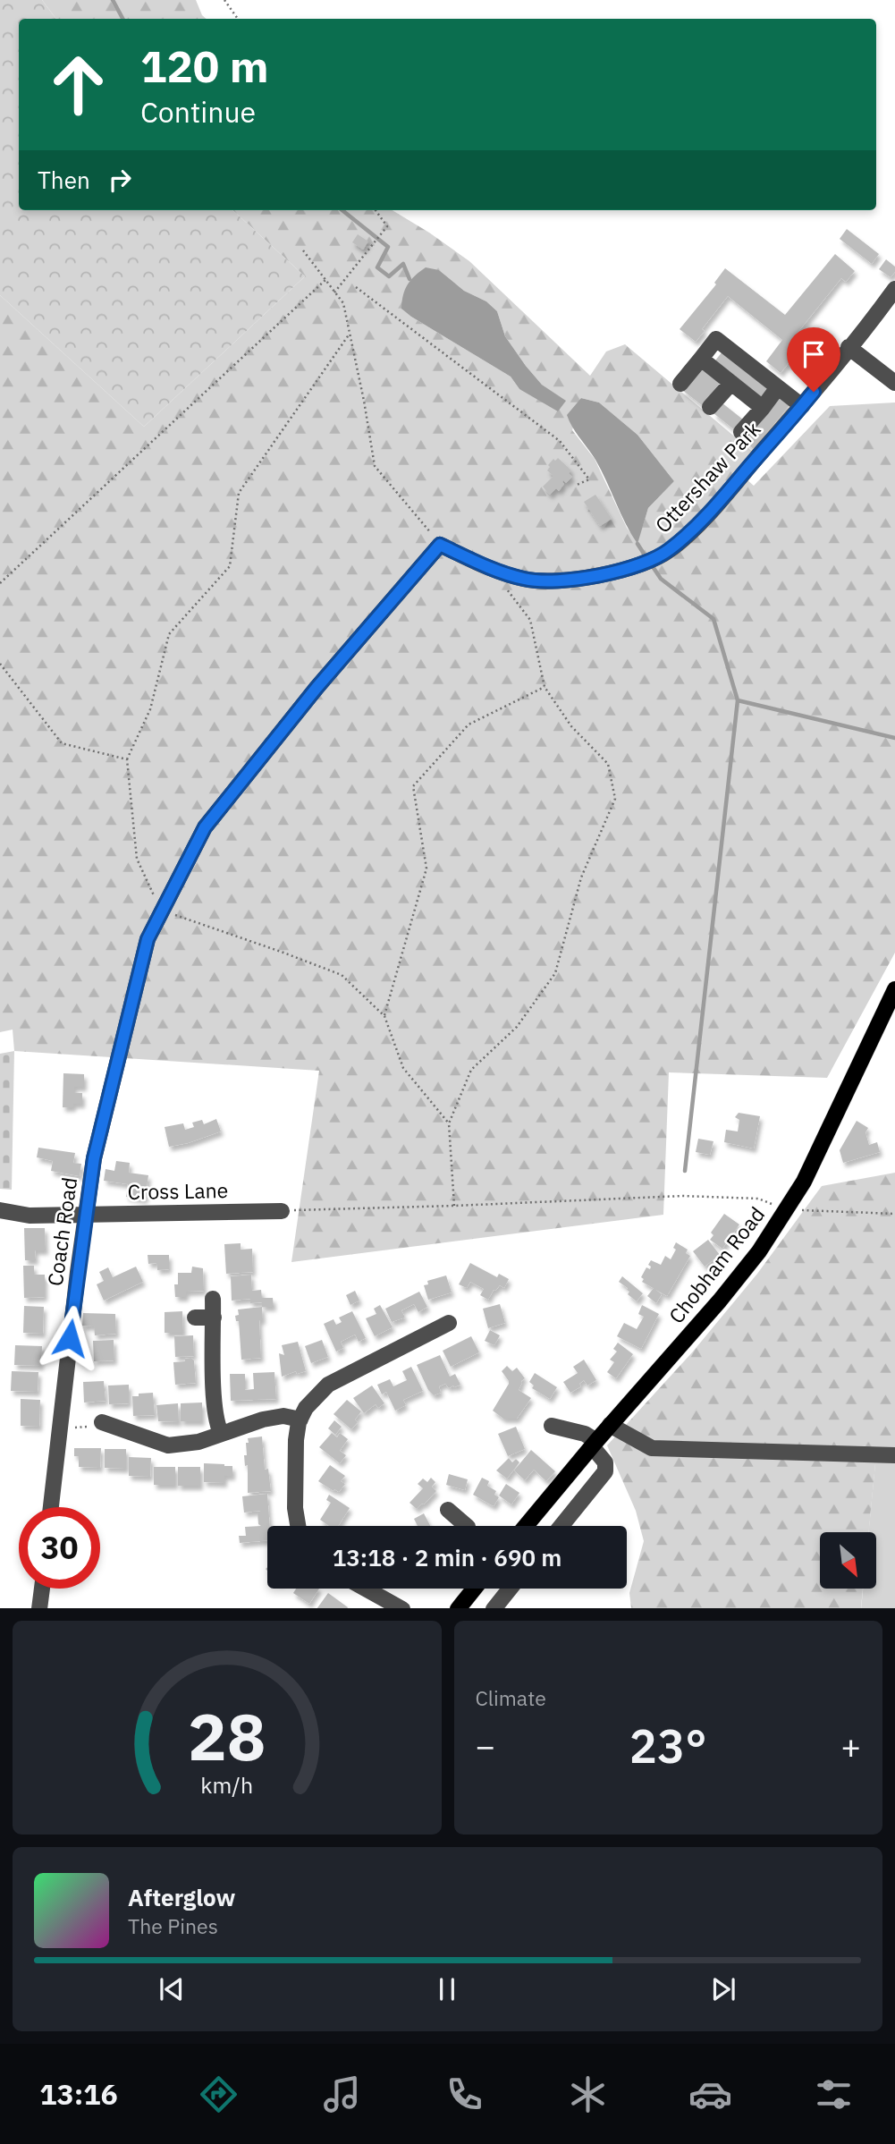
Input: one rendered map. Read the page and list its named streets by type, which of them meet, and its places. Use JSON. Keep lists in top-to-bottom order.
{
  "streets": {
    "main road": ["Chobham Road"],
    "street": ["Ottershaw Park", "Cross Lane", "Coach Road"]
  },
  "crossings": [
    ["Ottershaw Park", "Coach Road"],
    ["Cross Lane", "Coach Road"]
  ],
  "north": "bottom right",
  "page": {
    "turn": ["120 m", "Continue"],
    "then": "Then",
    "limit": "30",
    "trip": "13:18 · 2 min · 690 m",
    "tile": "Climate",
    "heat": ["−", "23°", "+"],
    "song": ["Afterglow", "The Pines"],
    "tabs": "13:16",
    "gauge": ["28", "km/h"]
  }
}
